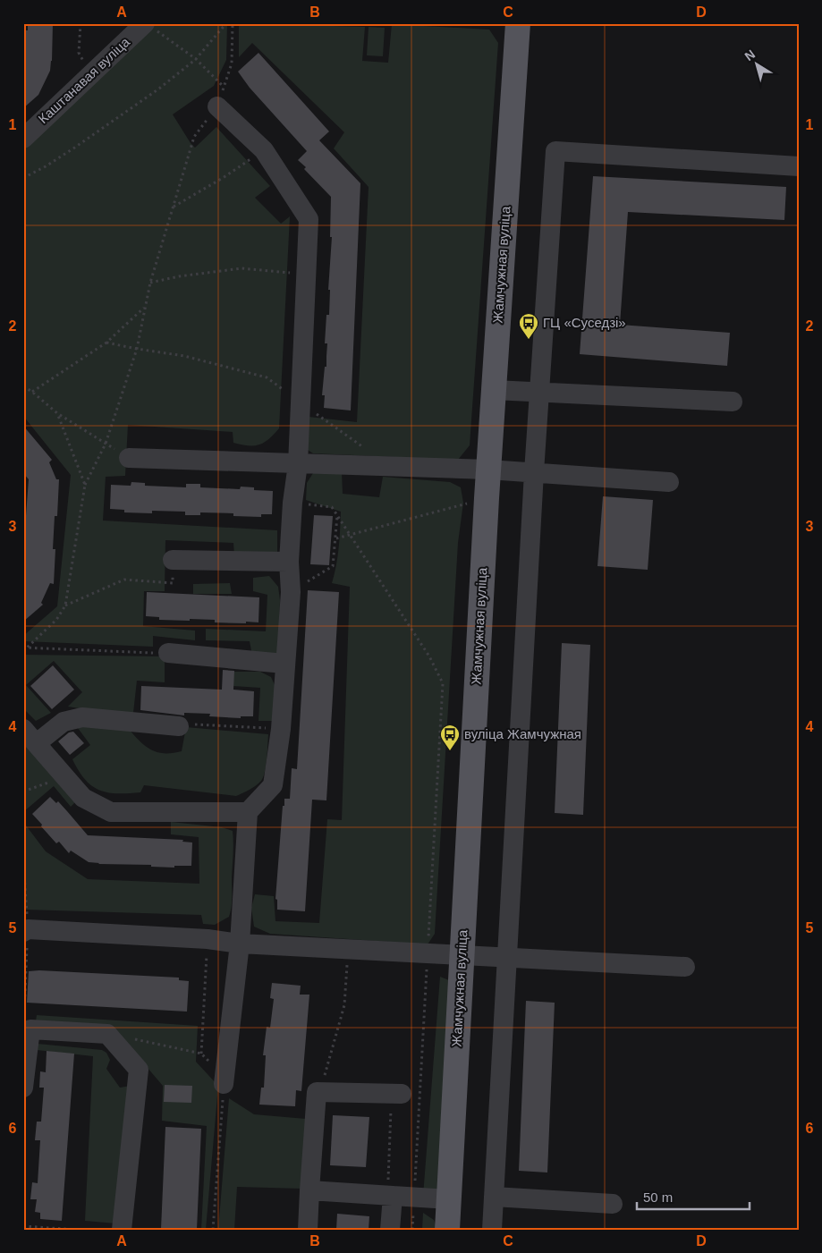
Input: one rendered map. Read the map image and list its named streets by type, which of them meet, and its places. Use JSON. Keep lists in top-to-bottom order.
{
  "streets": {
    "main road": ["Жамчужная вуліца"],
    "street": ["Каштанавая вуліца"]
  },
  "places": {
    "bus stop": ["ГЦ «Суседзі»", "вуліца Жамчужная"]
  },
  "scale_bar": "50 m",
  "north": "top left",
  "grid": {
    "columns": [
      "A",
      "B",
      "C",
      "D"
    ],
    "rows": [
      "1",
      "2",
      "3",
      "4",
      "5",
      "6"
    ]
  }
}
